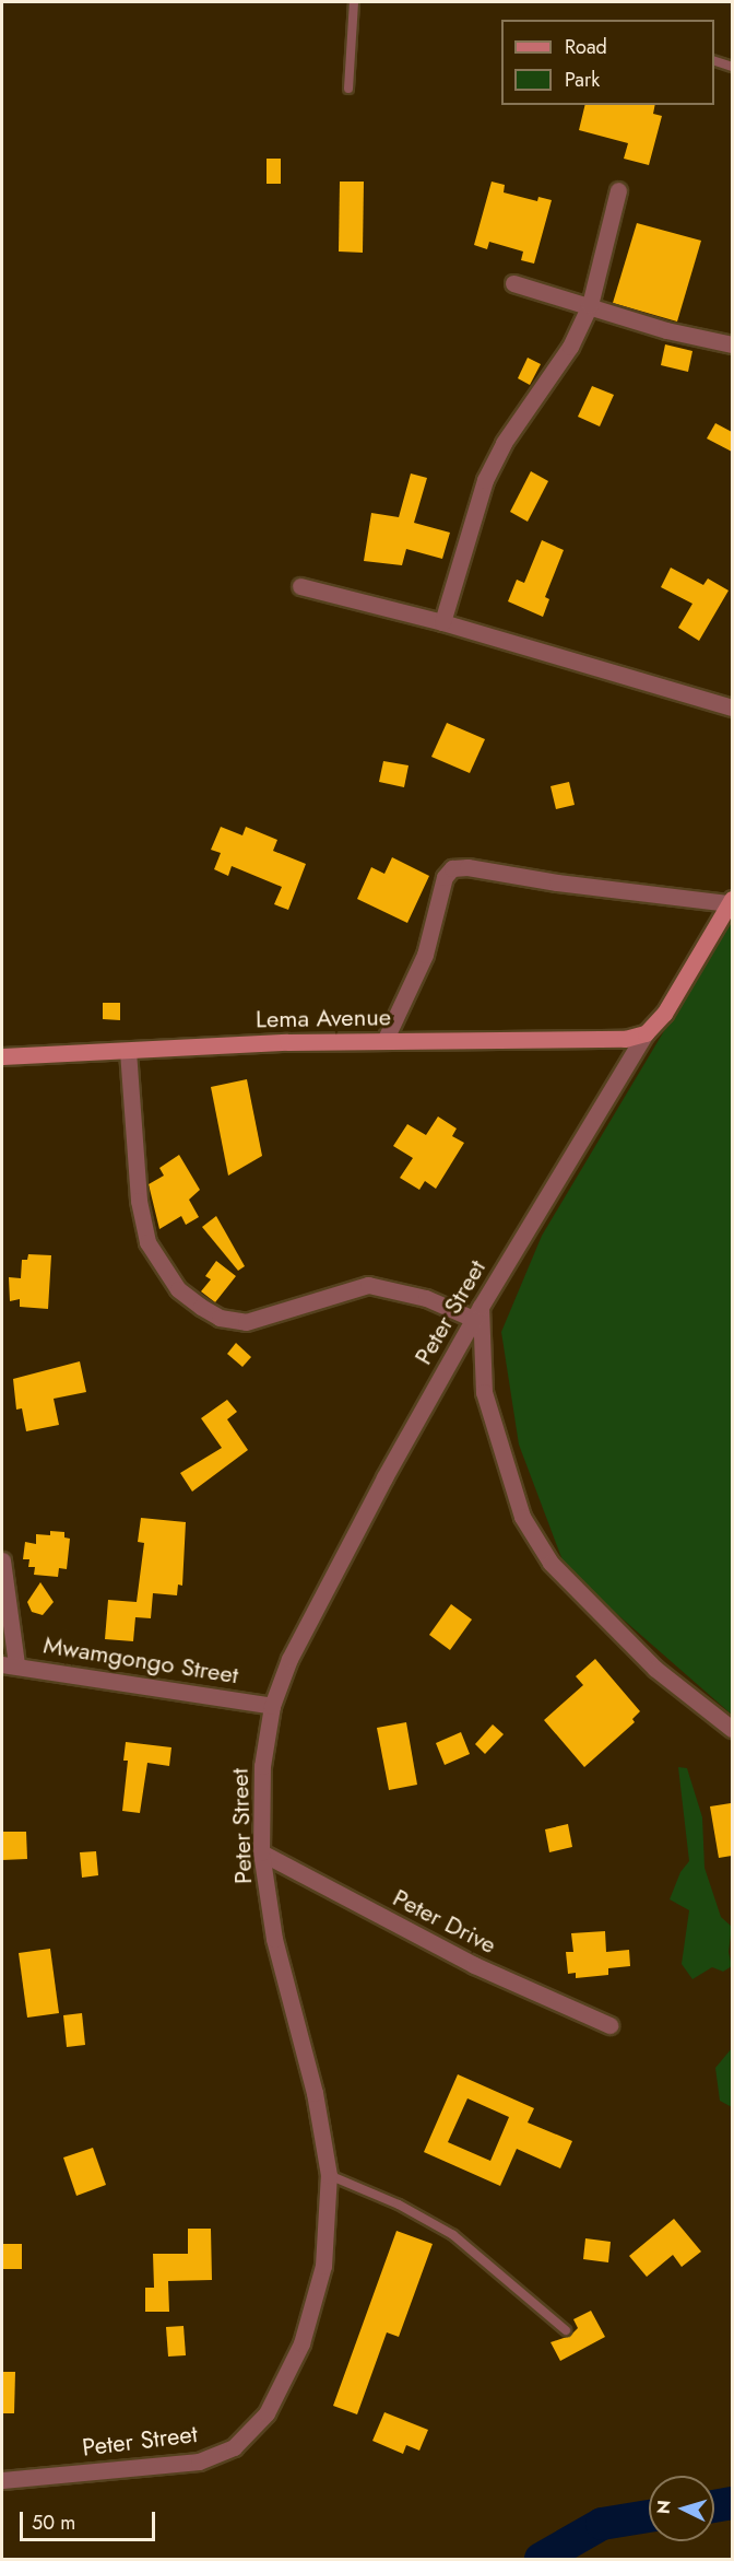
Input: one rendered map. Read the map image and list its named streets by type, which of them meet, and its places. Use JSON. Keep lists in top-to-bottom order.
{
  "streets": {
    "main road": ["Lema Avenue"],
    "street": ["Peter Street", "Mwamgongo Street", "Peter Drive"]
  },
  "crossings": [
    ["Lema Avenue", "Peter Street"],
    ["Peter Street", "Mwamgongo Street"],
    ["Peter Street", "Peter Drive"]
  ],
  "legend": ["Road", "Park"],
  "scale_bar": "50 m",
  "north": "left"
}
